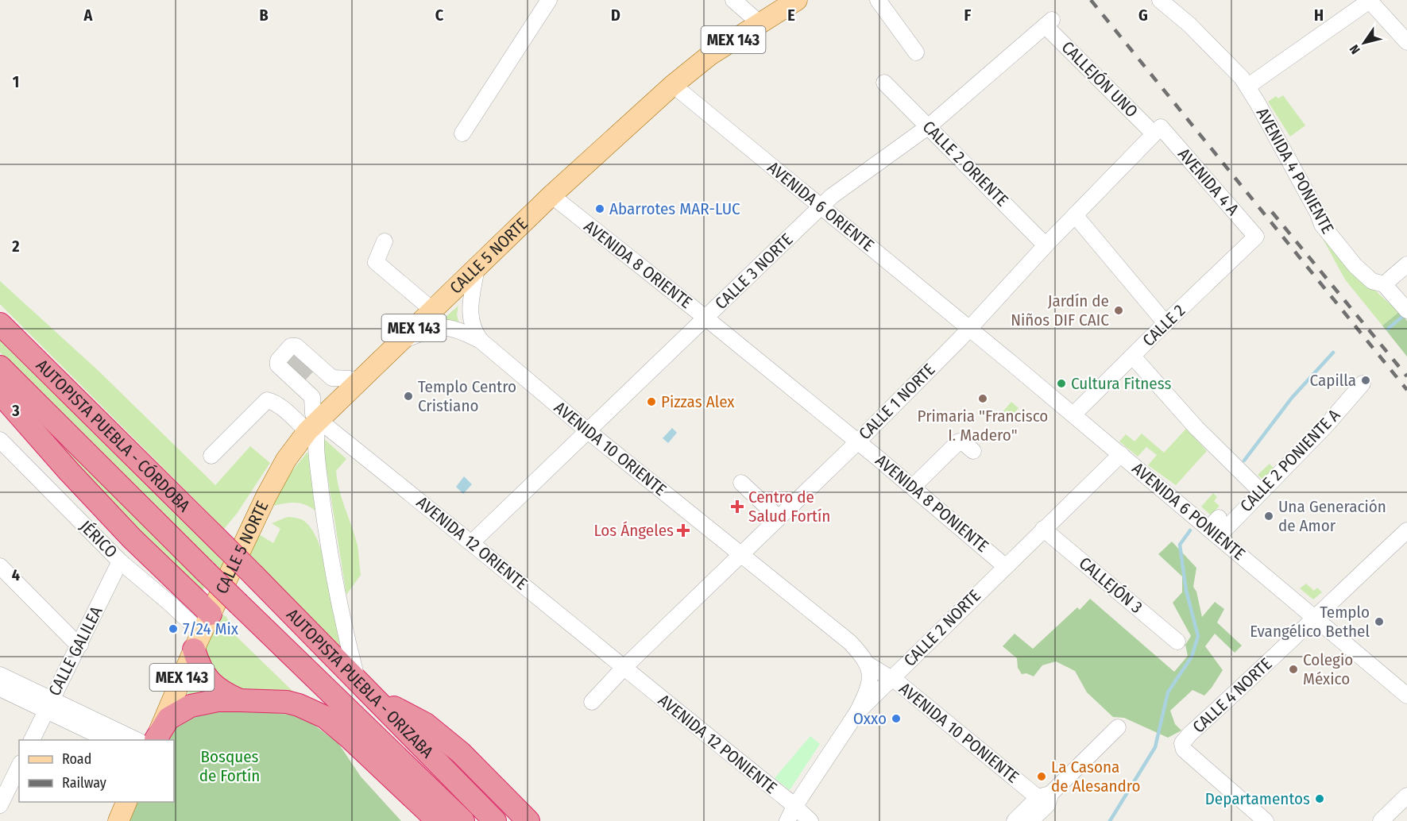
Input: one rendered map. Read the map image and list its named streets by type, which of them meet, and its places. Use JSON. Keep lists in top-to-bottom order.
{
  "streets": {
    "highway": ["AUTOPISTA PUEBLA - CÓRDOBA", "AUTOPISTA PUEBLA - ORIZABA"],
    "main road": ["MEX 143", "CALLE 5 NORTE"],
    "street": [
      "CALLEJÓN UNO",
      "CALLE 2 ORIENTE",
      "AVENIDA 4 PONIENTE",
      "AVENIDA 4 A",
      "AVENIDA 6 ORIENTE",
      "AVENIDA 8 ORIENTE",
      "CALLE 3 NORTE",
      "CALLE 2",
      "CALLE 1 NORTE",
      "AVENIDA 10 ORIENTE",
      "CALLE 2 PONIENTE A",
      "AVENIDA 8 PONIENTE",
      "AVENIDA 6 PONIENTE",
      "JÉRICO",
      "AVENIDA 12 ORIENTE",
      "CALLEJÓN 3",
      "CALLE 2 NORTE",
      "CALLE GALILEA",
      "CALLE 4 NORTE",
      "AVENIDA 10 PONIENTE",
      "AVENIDA 12 PONIENTE"
    ]
  },
  "crossings": [
    ["MEX 143", "CALLE 5 NORTE"],
    ["MEX 143", "JÉRICO"],
    ["CALLEJÓN UNO", "AVENIDA 4 A"],
    ["CALLEJÓN UNO", "CALLE 3 NORTE"],
    ["CALLEJÓN UNO", "CALLE 1 NORTE"],
    ["CALLE 2 ORIENTE", "CALLE 3 NORTE"],
    ["CALLE 2 ORIENTE", "CALLE 1 NORTE"],
    ["AVENIDA 4 A", "CALLE 2"],
    ["AVENIDA 4 A", "CALLE 1 NORTE"],
    ["AVENIDA 6 ORIENTE", "CALLE 5 NORTE"],
    ["AVENIDA 6 ORIENTE", "CALLE 3 NORTE"],
    ["AVENIDA 6 ORIENTE", "CALLE 1 NORTE"],
    ["AVENIDA 6 ORIENTE", "AVENIDA 6 PONIENTE"],
    ["CALLE 5 NORTE", "AVENIDA 8 ORIENTE"],
    ["CALLE 5 NORTE", "JÉRICO"],
    ["CALLE 5 NORTE", "AVENIDA 12 ORIENTE"],
    ["AVENIDA 8 ORIENTE", "CALLE 3 NORTE"],
    ["AVENIDA 8 ORIENTE", "CALLE 1 NORTE"],
    ["AVENIDA 8 ORIENTE", "AVENIDA 8 PONIENTE"],
    ["CALLE 3 NORTE", "AVENIDA 10 ORIENTE"],
    ["CALLE 3 NORTE", "AVENIDA 12 ORIENTE"],
    ["CALLE 2", "AVENIDA 6 PONIENTE"],
    ["CALLE 1 NORTE", "AVENIDA 10 ORIENTE"],
    ["CALLE 1 NORTE", "AVENIDA 8 PONIENTE"],
    ["CALLE 1 NORTE", "AVENIDA 6 PONIENTE"],
    ["CALLE 1 NORTE", "AVENIDA 12 ORIENTE"],
    ["CALLE 1 NORTE", "AVENIDA 10 PONIENTE"],
    ["CALLE 1 NORTE", "AVENIDA 12 PONIENTE"],
    ["AUTOPISTA PUEBLA - CÓRDOBA", "AUTOPISTA PUEBLA - ORIZABA"],
    ["AVENIDA 10 ORIENTE", "AVENIDA 10 PONIENTE"],
    ["CALLE 2 PONIENTE A", "AVENIDA 6 PONIENTE"],
    ["AVENIDA 8 PONIENTE", "CALLE 2 NORTE"],
    ["AVENIDA 6 PONIENTE", "CALLE 2 NORTE"],
    ["AVENIDA 6 PONIENTE", "CALLE 4 NORTE"],
    ["JÉRICO", "CALLE GALILEA"],
    ["AVENIDA 12 ORIENTE", "AVENIDA 12 PONIENTE"],
    ["CALLEJÓN 3", "CALLE 2 NORTE"],
    ["CALLE 2 NORTE", "AVENIDA 10 PONIENTE"],
    ["CALLE 2 NORTE", "AVENIDA 12 PONIENTE"]
  ],
  "parks": ["Bosques de Fortín"],
  "places": {
    "other": [
      "Abarrotes MAR-LUC",
      "Jardín de Niños DIF CAIC",
      "Capilla",
      "Cultura Fitness",
      "Templo Centro Cristiano",
      "Primaria \"Francisco I. Madero\"",
      "Pizzas Alex",
      "Una Generación de Amor",
      "Templo Evangélico Bethel",
      "7/24 Mix",
      "Colegio México",
      "Oxxo",
      "La Casona de Alesandro",
      "Departamentos"
    ],
    "health": ["Centro de Salud Fortín", "Los Ángeles"]
  },
  "legend": ["Road", "Railway"],
  "north": "bottom left",
  "grid": {
    "columns": [
      "A",
      "B",
      "C",
      "D",
      "E",
      "F",
      "G",
      "H"
    ],
    "rows": [
      "1",
      "2",
      "3",
      "4"
    ]
  }
}
